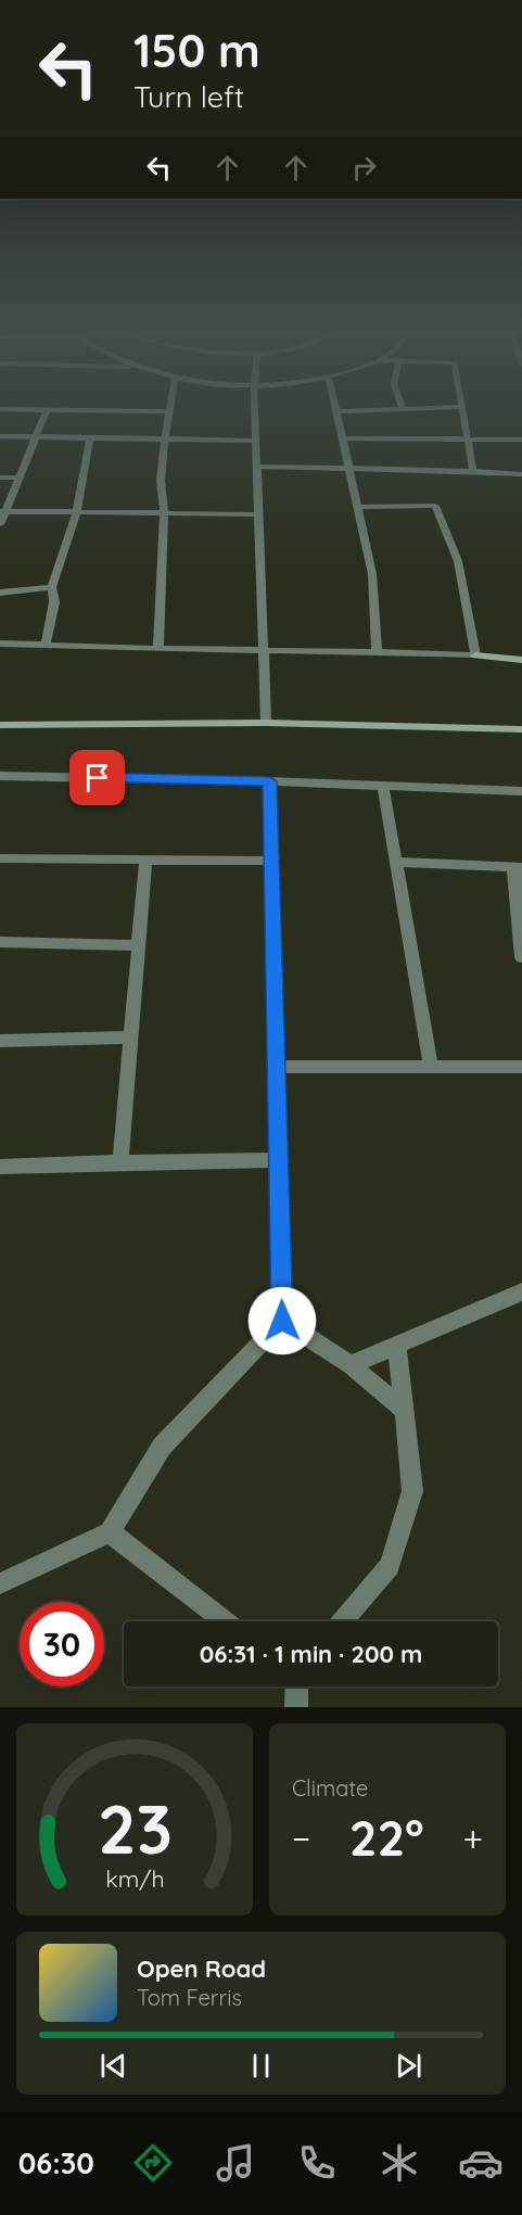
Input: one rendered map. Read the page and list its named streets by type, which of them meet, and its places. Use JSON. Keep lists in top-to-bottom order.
{
  "page": {
    "turn": ["150 m", "Turn left"],
    "limit": "30",
    "trip": "06:31 · 1 min · 200 m",
    "tile": "Climate",
    "heat": ["−", "22°", "+"],
    "song": ["Open Road", "Tom Ferris"],
    "tabs": "06:30",
    "gauge": ["23", "km/h"]
  }
}
